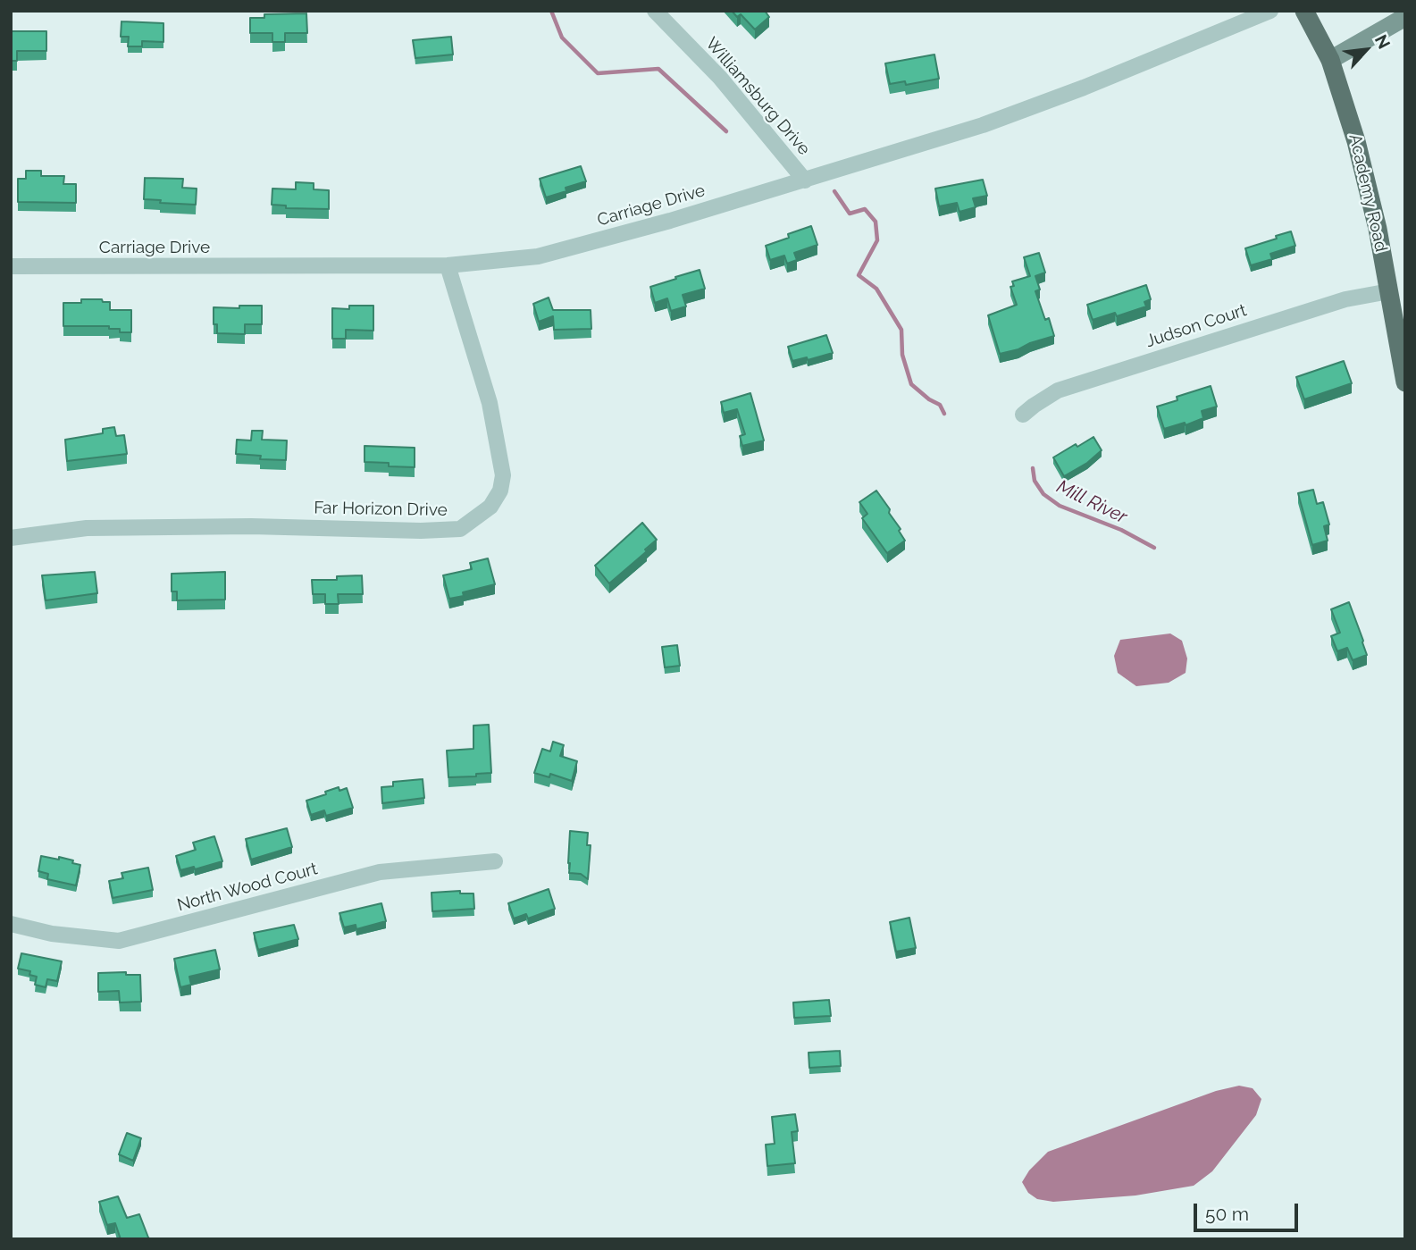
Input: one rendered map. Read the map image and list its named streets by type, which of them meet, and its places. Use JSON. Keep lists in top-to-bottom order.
{
  "streets": {
    "main road": ["Academy Road"],
    "street": [
      "Williamsburg Drive",
      "Carriage Drive",
      "Judson Court",
      "Far Horizon Drive",
      "North Wood Court"
    ]
  },
  "crossings": [
    ["Williamsburg Drive", "Carriage Drive"],
    ["Academy Road", "Judson Court"],
    ["Carriage Drive", "Far Horizon Drive"]
  ],
  "water": ["Mill River"],
  "scale_bar": "50 m",
  "north": "top right"
}
